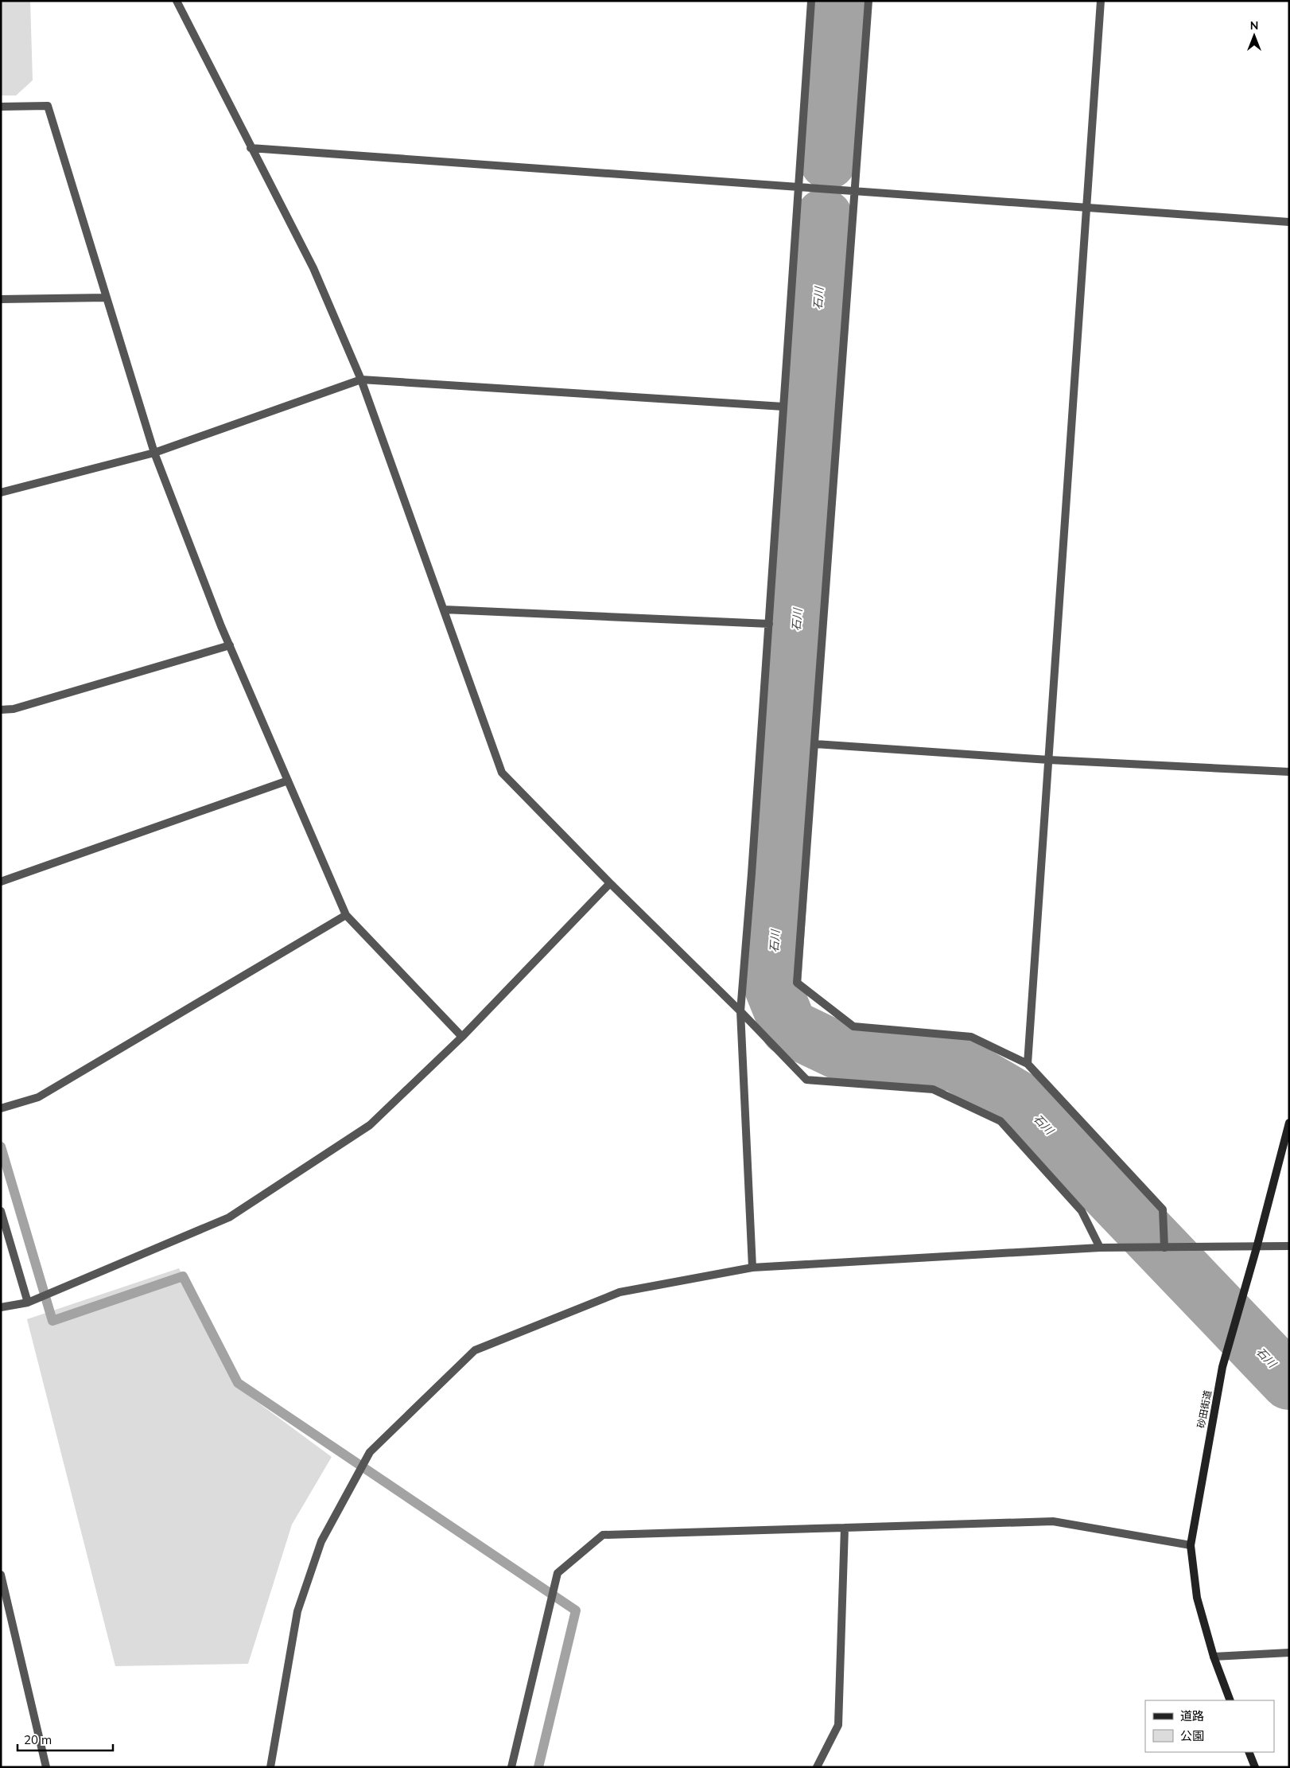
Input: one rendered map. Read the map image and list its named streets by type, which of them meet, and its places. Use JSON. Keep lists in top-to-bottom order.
{
  "streets": {
    "main road": ["砂田街道"]
  },
  "water": ["石川"],
  "legend": ["道路", "公園"],
  "scale_bar": "20 m",
  "north": "top"
}
